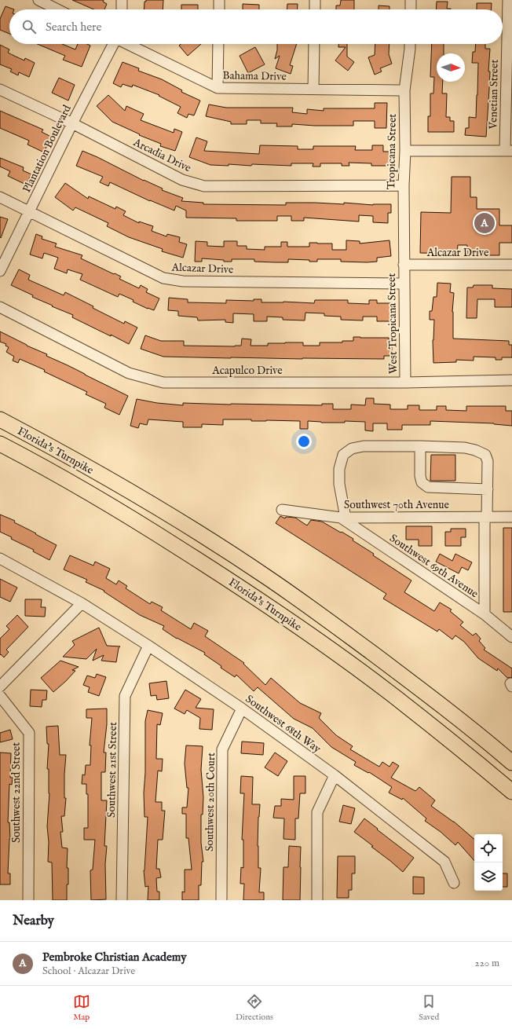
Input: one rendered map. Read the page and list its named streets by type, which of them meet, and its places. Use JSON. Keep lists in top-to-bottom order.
{
  "streets": {
    "highway": ["Florida's Turnpike"],
    "street": [
      "Bahama Drive",
      "Venetian Street",
      "Plantation Boulevard",
      "Tropicana Street",
      "Arcadia Drive",
      "Alcazar Drive",
      "West Tropicana Street",
      "Acapulco Drive",
      "Southwest 70th Avenue",
      "Southwest 69th Avenue",
      "Southwest 68th Way",
      "Southwest 21st Street",
      "Southwest 22nd Street",
      "Southwest 20th Court"
    ]
  },
  "crossings": [
    ["Bahama Drive", "Tropicana Street"],
    ["Plantation Boulevard", "Arcadia Drive"],
    ["Plantation Boulevard", "Alcazar Drive"],
    ["Tropicana Street", "Arcadia Drive"],
    ["Tropicana Street", "Alcazar Drive"],
    ["Tropicana Street", "West Tropicana Street"],
    ["Alcazar Drive", "West Tropicana Street"],
    ["West Tropicana Street", "Acapulco Drive"],
    ["Southwest 70th Avenue", "Southwest 69th Avenue"],
    ["Southwest 68th Way", "Southwest 21st Street"],
    ["Southwest 68th Way", "Southwest 20th Court"]
  ],
  "north": "right",
  "page": {
    "search": "Search here",
    "pins": "A",
    "heading": "Nearby",
    "list": [
      {
        "mark": "A",
        "name": "Pembroke Christian Academy",
        "note": "School · Alcazar Drive",
        "value": "220 m"
      }
    ],
    "nav": ["Map", "Directions", "Saved"]
  }
}
